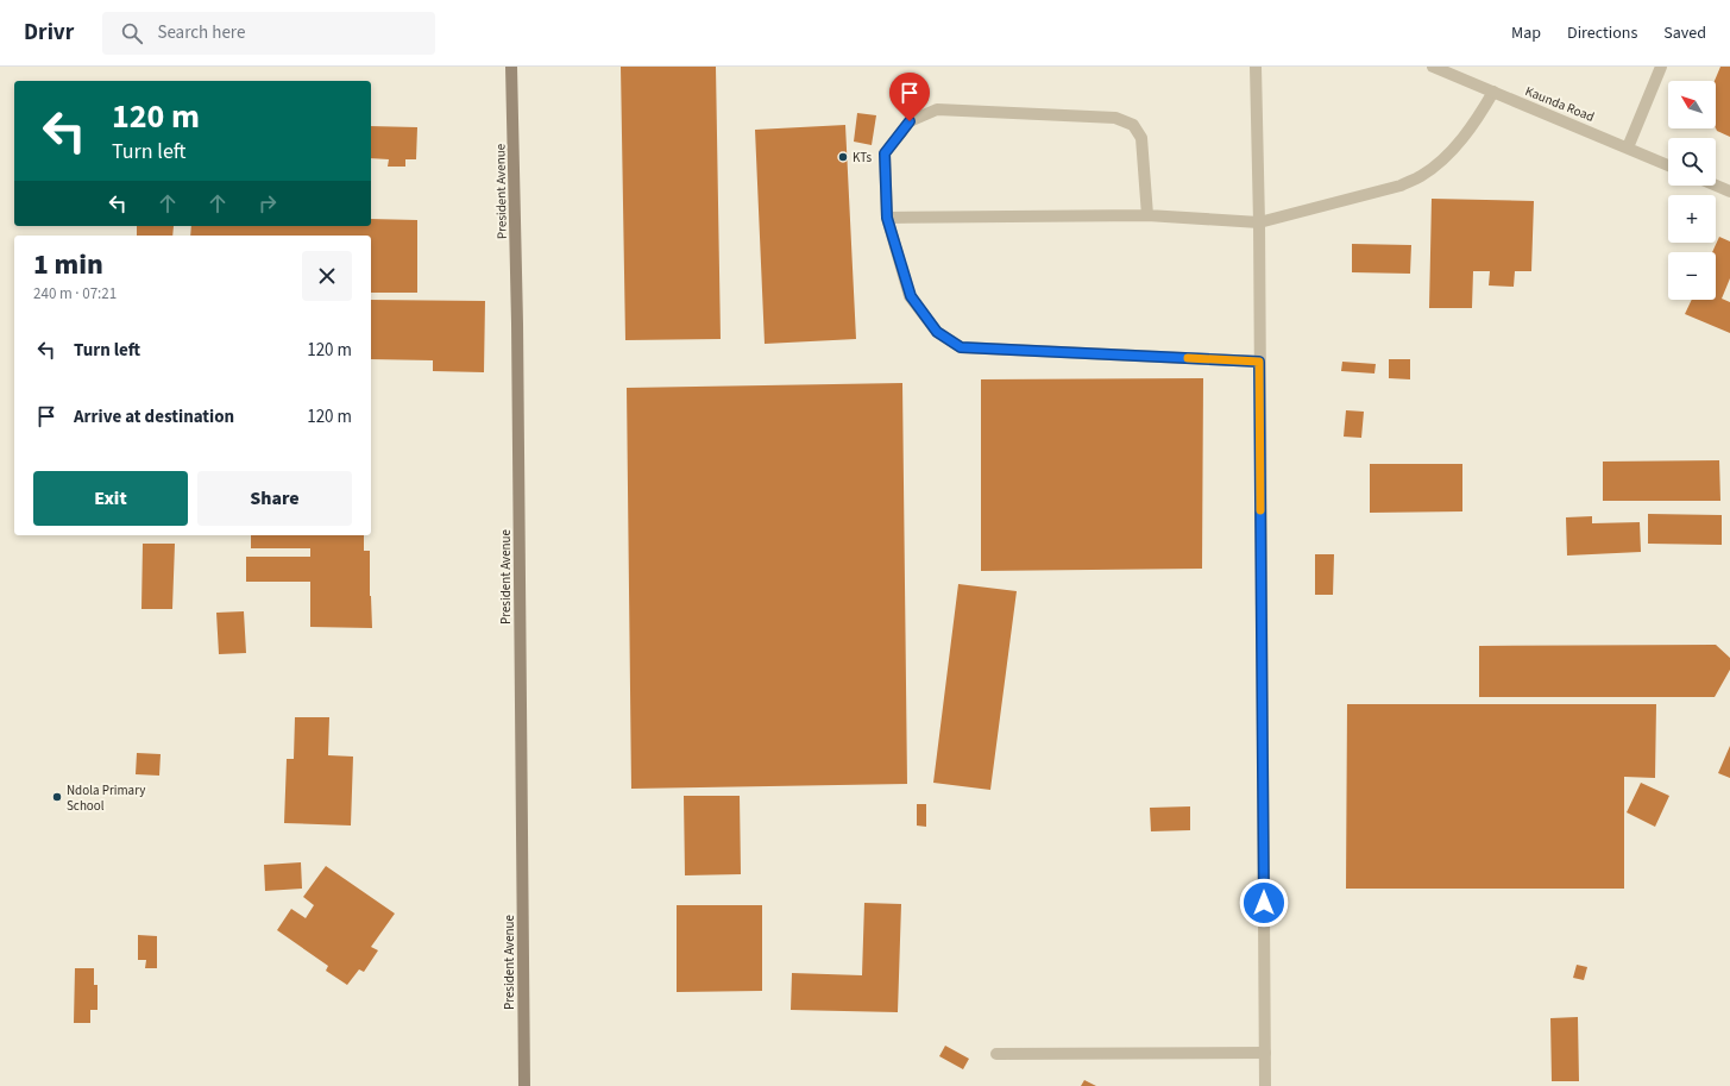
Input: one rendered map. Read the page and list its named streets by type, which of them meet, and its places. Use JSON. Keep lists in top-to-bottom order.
{
  "streets": {
    "main road": ["President Avenue"],
    "street": ["Kaunda Road"]
  },
  "places": ["KTs", "Ndola Primary School"],
  "north": "top left",
  "page": {
    "header": "Drivr",
    "search": "Search here",
    "nav": ["Map", "Directions", "Saved"],
    "map_buttons": ["+", "−"],
    "turn": ["120 m", "Turn left"],
    "heading": ["1 min", "240 m · 07:21"],
    "list": [
      {
        "name": "Turn left",
        "value": "120 m"
      },
      {
        "name": "Arrive at destination",
        "value": "120 m"
      }
    ],
    "buttons": ["Exit", "Share"]
  }
}
